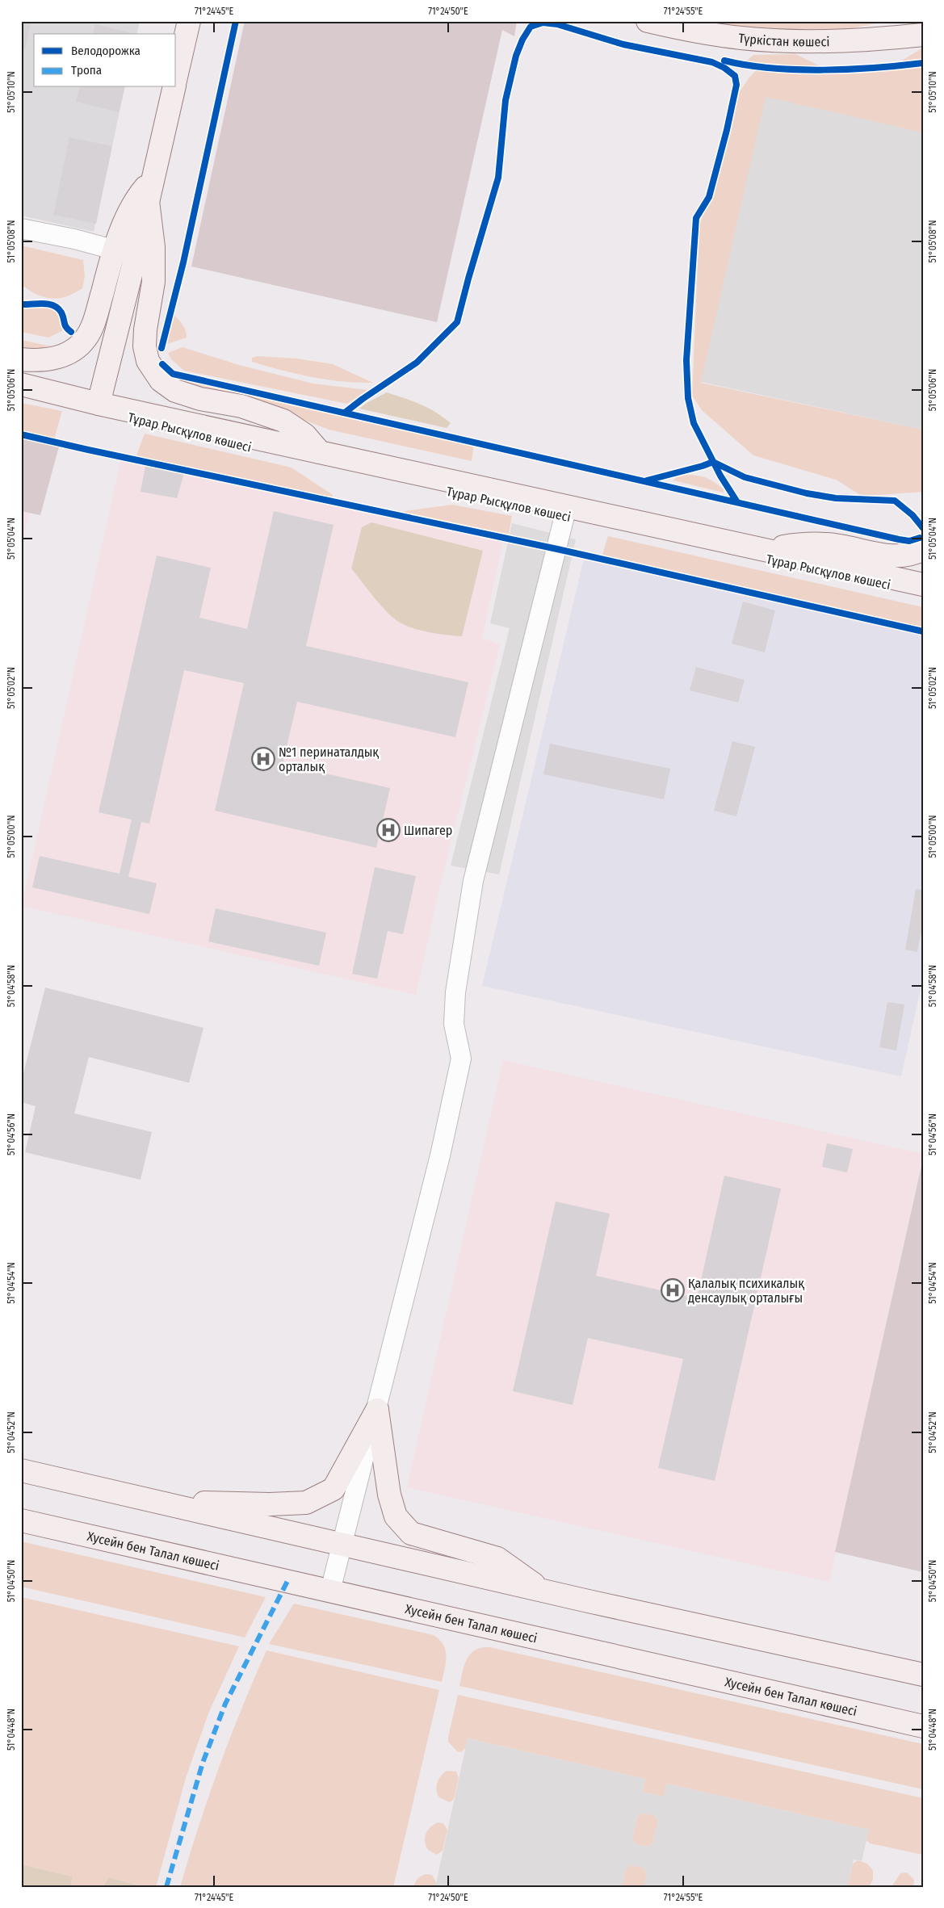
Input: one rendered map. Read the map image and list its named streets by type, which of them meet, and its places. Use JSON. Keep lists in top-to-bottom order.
{
  "streets": {
    "street": ["Түркістан көшесі", "Тұрар Рысқұлов көшесі", "Хусейн бен Талал көшесі"]
  },
  "places": {
    "hospital": ["№1 перинаталдық орталық", "Шипагер", "Қалалық психикалық денсаулық орталығы"]
  },
  "legend": ["Велодорожка", "Тропа"],
  "coordinates": [
    "71°24'45\"E",
    "71°24'50\"E",
    "71°24'55\"E",
    "51°05'10\"N",
    "51°05'08\"N",
    "51°05'06\"N",
    "51°05'04\"N",
    "51°05'02\"N",
    "51°05'00\"N",
    "51°04'58\"N",
    "51°04'56\"N",
    "51°04'54\"N",
    "51°04'52\"N",
    "51°04'50\"N",
    "51°04'48\"N"
  ]
}
